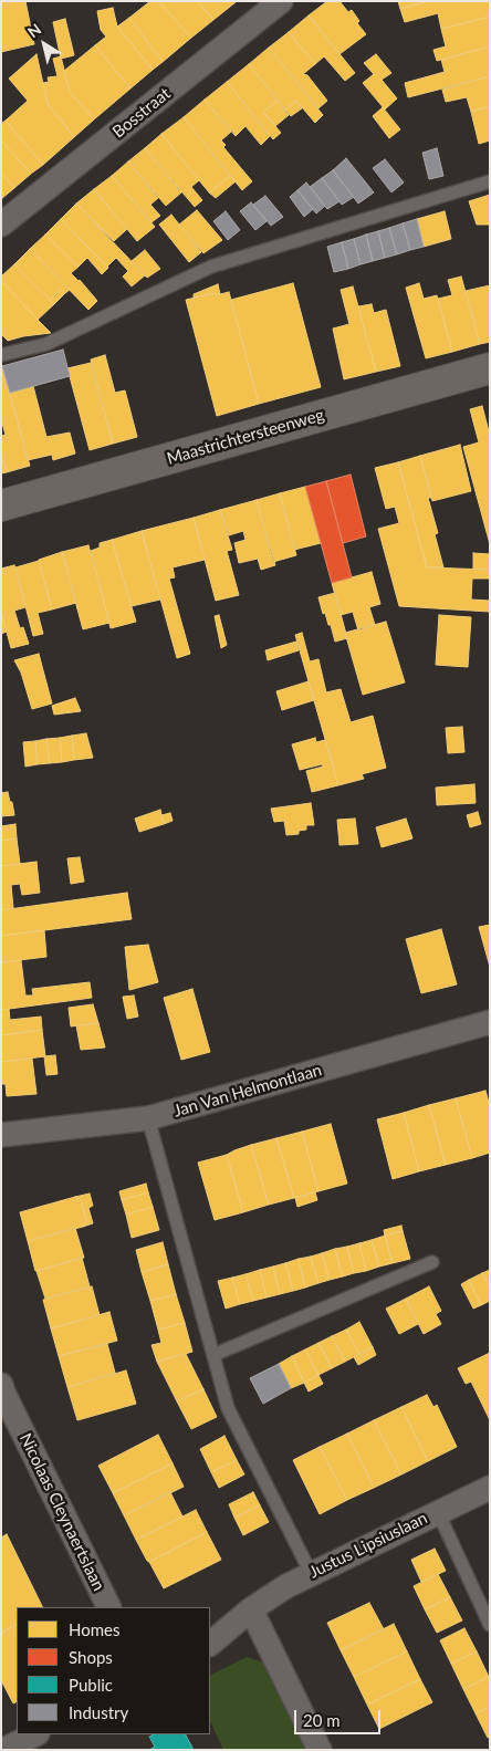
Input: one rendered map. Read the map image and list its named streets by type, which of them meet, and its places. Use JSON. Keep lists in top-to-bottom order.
{
  "streets": {
    "main road": ["Maastrichtersteenweg"],
    "street": [
      "Bosstraat",
      "Jan Van Helmontlaan",
      "Nicolaas Cleynaertslaan",
      "Justus Lipsiuslaan"
    ]
  },
  "legend": [
    "Homes",
    "Shops",
    "Public",
    "Industry"
  ],
  "scale_bar": "20 m",
  "north": "top left"
}
